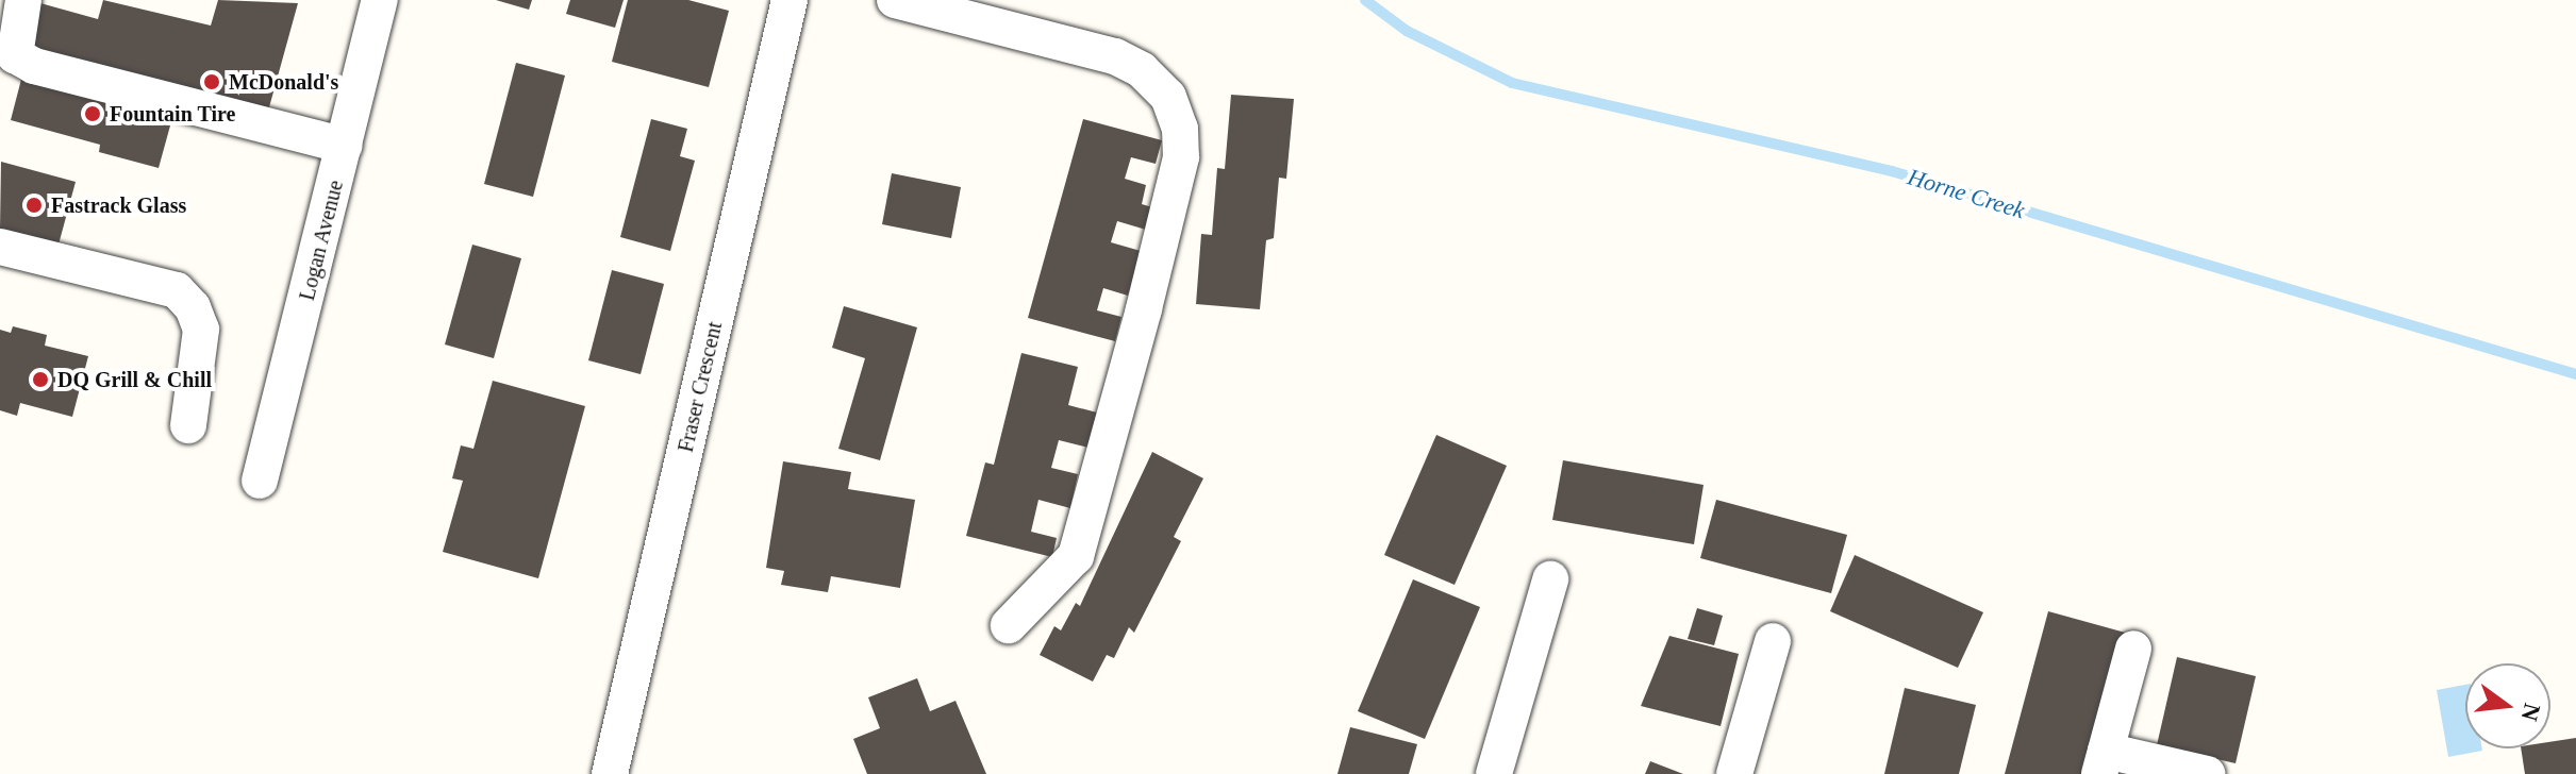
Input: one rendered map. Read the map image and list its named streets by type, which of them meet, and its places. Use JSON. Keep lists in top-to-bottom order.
{
  "streets": {
    "street": ["Logan Avenue", "Fraser Crescent"]
  },
  "water": ["Horne Creek"],
  "places": [
    "McDonald's",
    "Fountain Tire",
    "Fastrack Glass",
    "DQ Grill & Chill"
  ],
  "north": "right"
}
